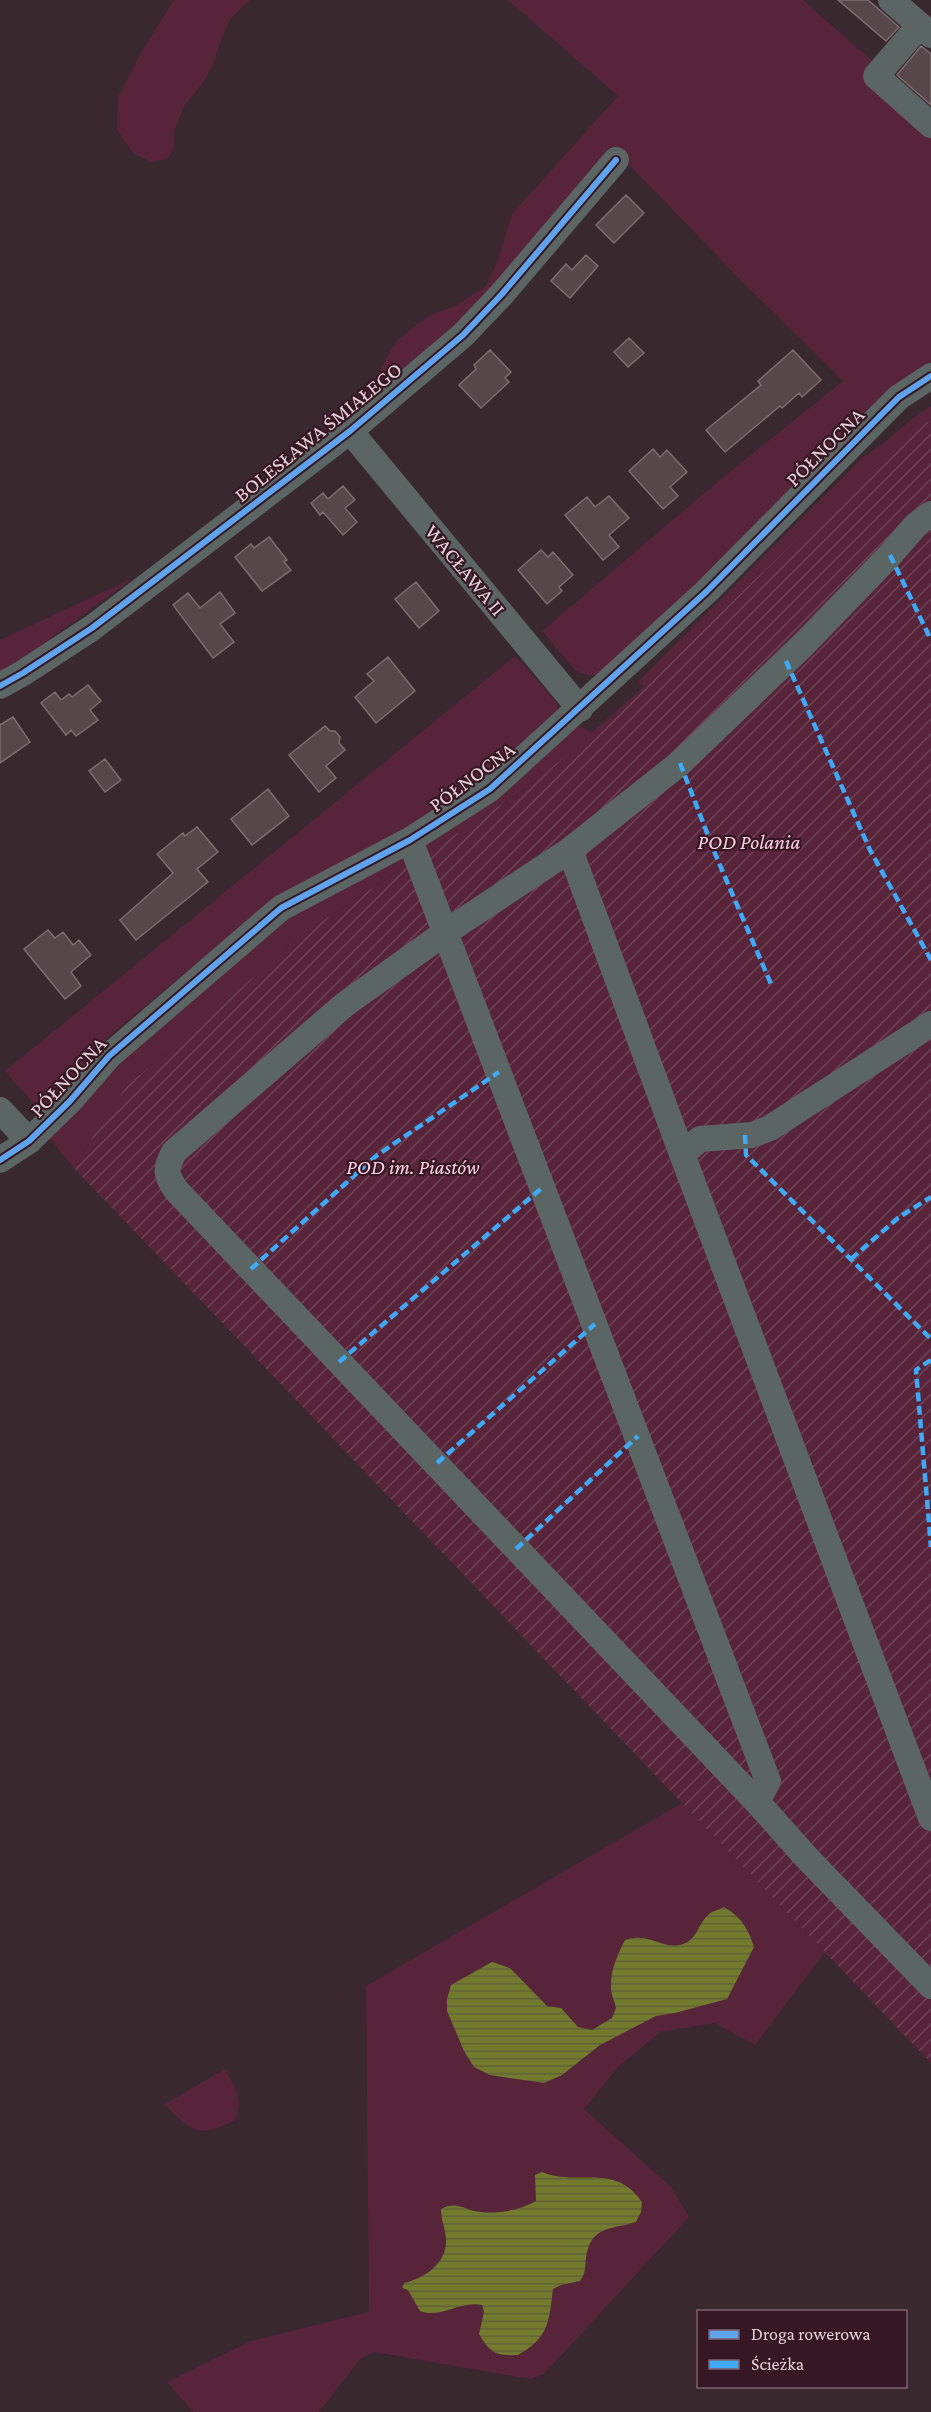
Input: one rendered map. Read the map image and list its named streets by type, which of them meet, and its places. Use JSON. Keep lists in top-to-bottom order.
{
  "streets": {
    "street": ["BOLESŁAWA ŚMIAŁEGO", "PÓŁNOCNA", "WACŁAWA II"]
  },
  "crossings": [
    ["BOLESŁAWA ŚMIAŁEGO", "WACŁAWA II"],
    ["PÓŁNOCNA", "WACŁAWA II"]
  ],
  "parks": ["POD Polania", "POD im. Piastów"],
  "legend": ["Droga rowerowa", "Ścieżka"]
}
